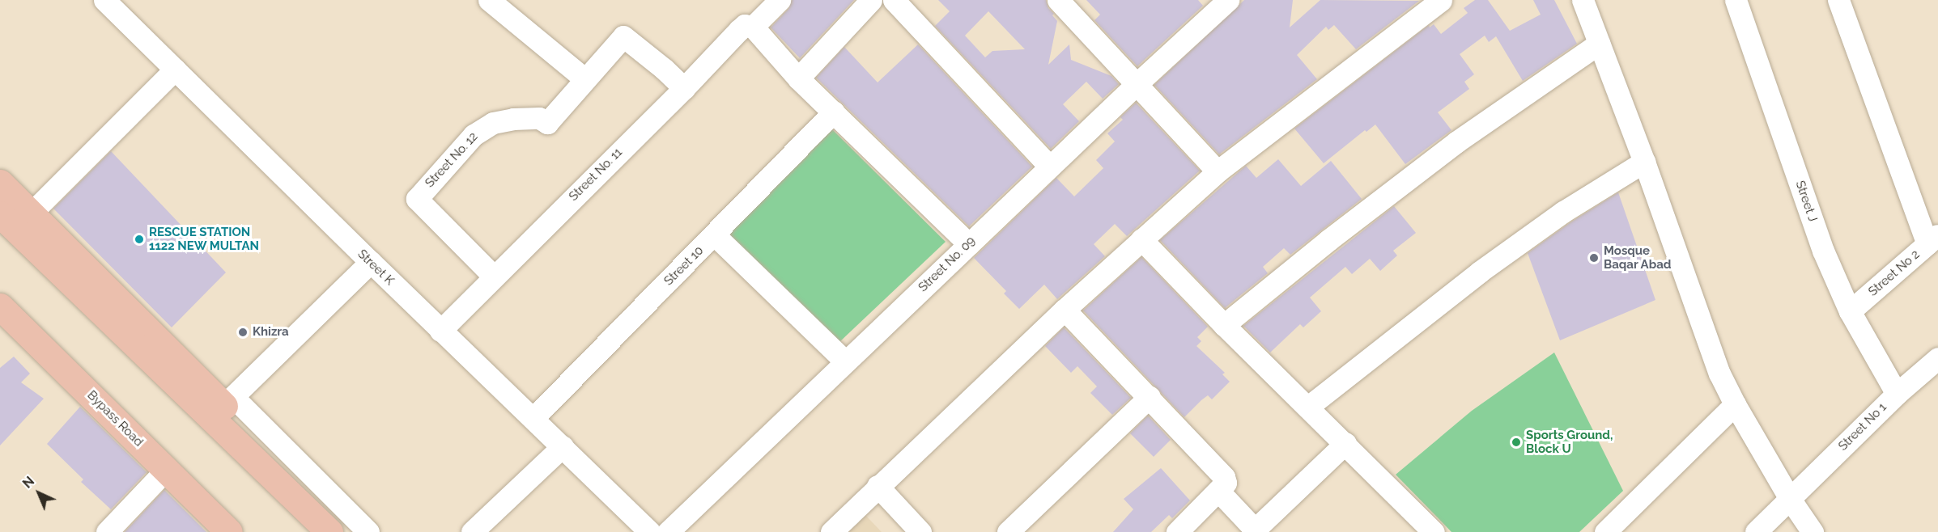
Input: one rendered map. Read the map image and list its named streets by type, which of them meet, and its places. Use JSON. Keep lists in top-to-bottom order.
{
  "streets": {
    "main road": ["Bypass Road"],
    "street": [
      "Street No. 12",
      "Street No. 11",
      "Street J",
      "Street No. 09",
      "Street 10",
      "Street K",
      "Street No 2",
      "Street No 1"
    ]
  },
  "crossings": [
    ["Street No. 12", "Street No. 11"],
    ["Street No. 11", "Street K"],
    ["Street J", "Street No 2"],
    ["Street J", "Street No 1"],
    ["Street 10", "Street K"]
  ],
  "places": [
    "RESCUE STATION 1122 NEW MULTAN",
    "Mosque Baqar Abad",
    "Khizra",
    "Sports Ground, Block U"
  ],
  "north": "top left"
}
